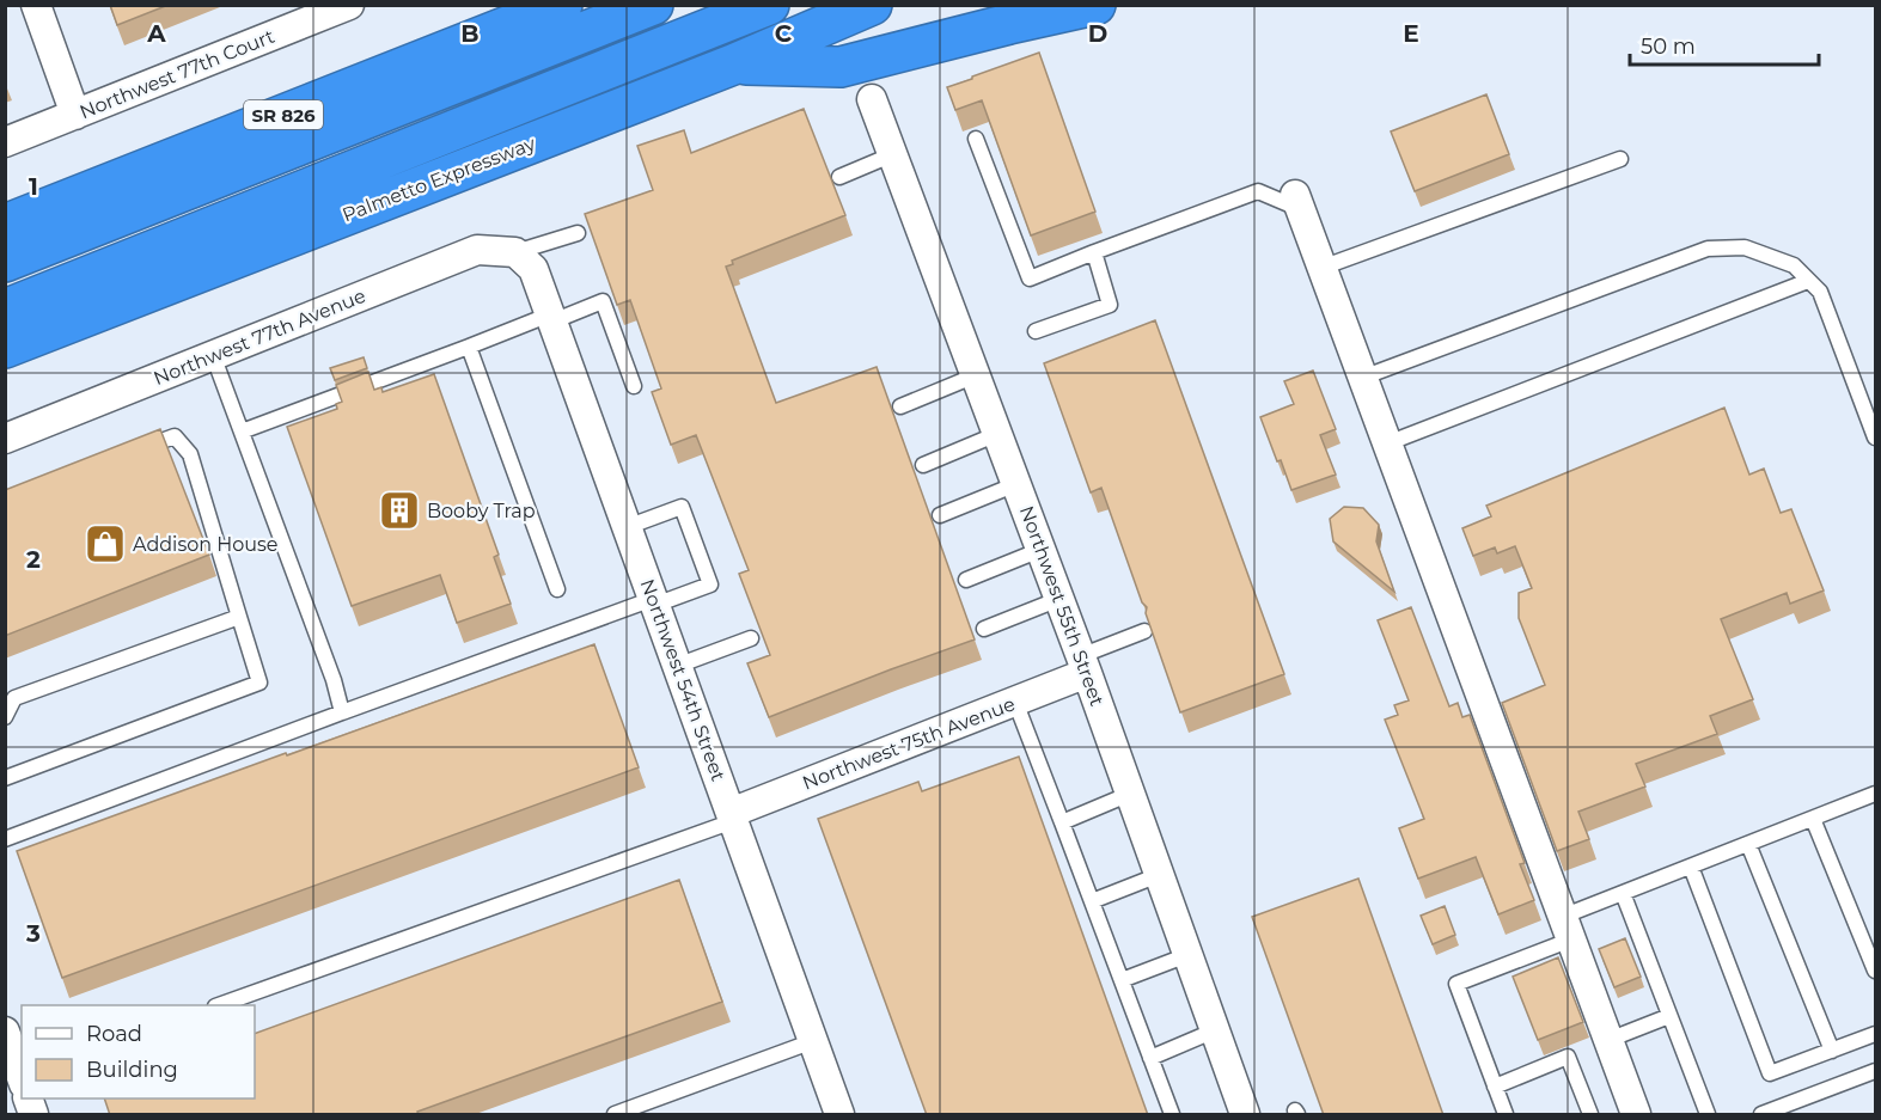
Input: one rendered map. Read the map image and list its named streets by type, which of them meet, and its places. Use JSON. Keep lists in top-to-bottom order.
{
  "streets": {
    "highway": ["SR 826", "Palmetto Expressway"],
    "street": [
      "Northwest 77th Court",
      "Northwest 77th Avenue",
      "Northwest 55th Street",
      "Northwest 54th Street",
      "Northwest 75th Avenue"
    ]
  },
  "crossings": [
    ["Northwest 77th Avenue", "Northwest 54th Street"],
    ["Northwest 55th Street", "Northwest 75th Avenue"],
    ["Northwest 54th Street", "Northwest 75th Avenue"]
  ],
  "places": {
    "building": ["Booby Trap"],
    "shop": ["Addison House"]
  },
  "legend": ["Road", "Building"],
  "scale_bar": "50 m",
  "grid": {
    "columns": [
      "A",
      "B",
      "C",
      "D",
      "E"
    ],
    "rows": ["1", "2", "3"]
  }
}
